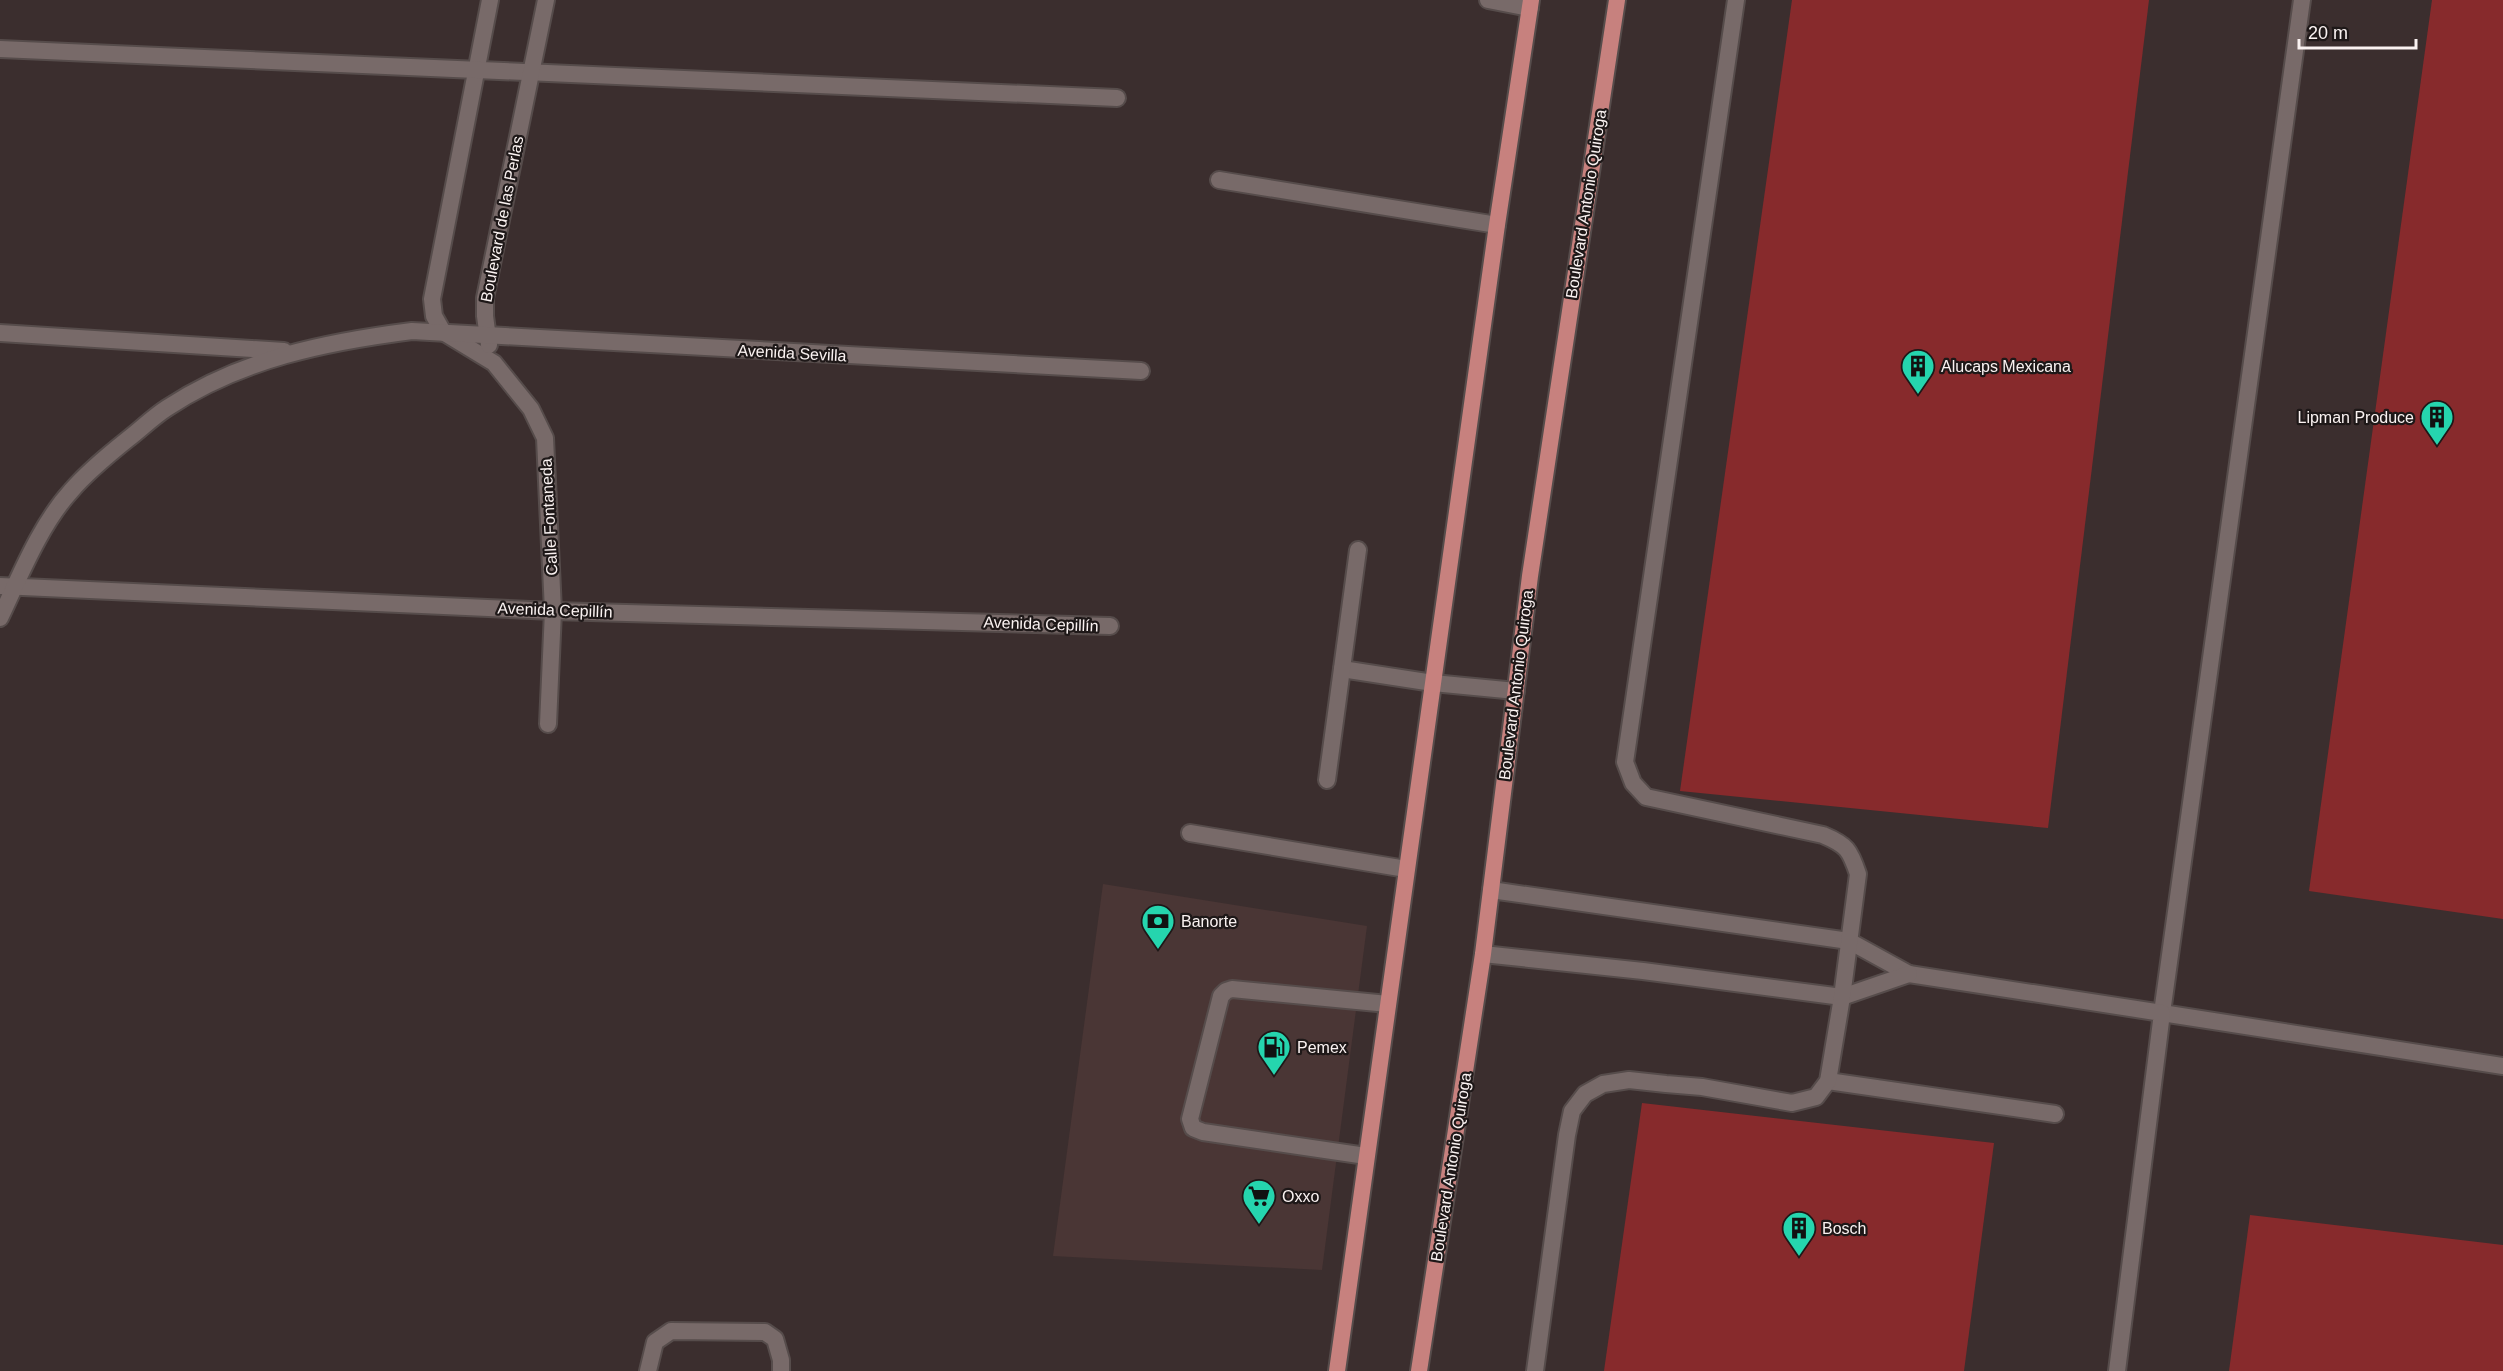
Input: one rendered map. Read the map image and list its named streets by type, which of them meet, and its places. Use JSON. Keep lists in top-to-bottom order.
{
  "streets": {
    "main road": ["Boulevard Antonio Quiroga"],
    "street": [
      "Boulevard de las Perlas",
      "Avenida Sevilla",
      "Calle Fontaneda",
      "Avenida Cepillín"
    ]
  },
  "crossings": [
    ["Boulevard de las Perlas", "Avenida Sevilla"],
    ["Boulevard de las Perlas", "Calle Fontaneda"],
    ["Calle Fontaneda", "Avenida Cepillín"]
  ],
  "places": {
    "building": ["Alucaps Mexicana", "Lipman Produce", "Bosch"],
    "bank": ["Banorte"],
    "fuel station": ["Pemex"],
    "supermarket": ["Oxxo"]
  },
  "scale_bar": "20 m"
}
